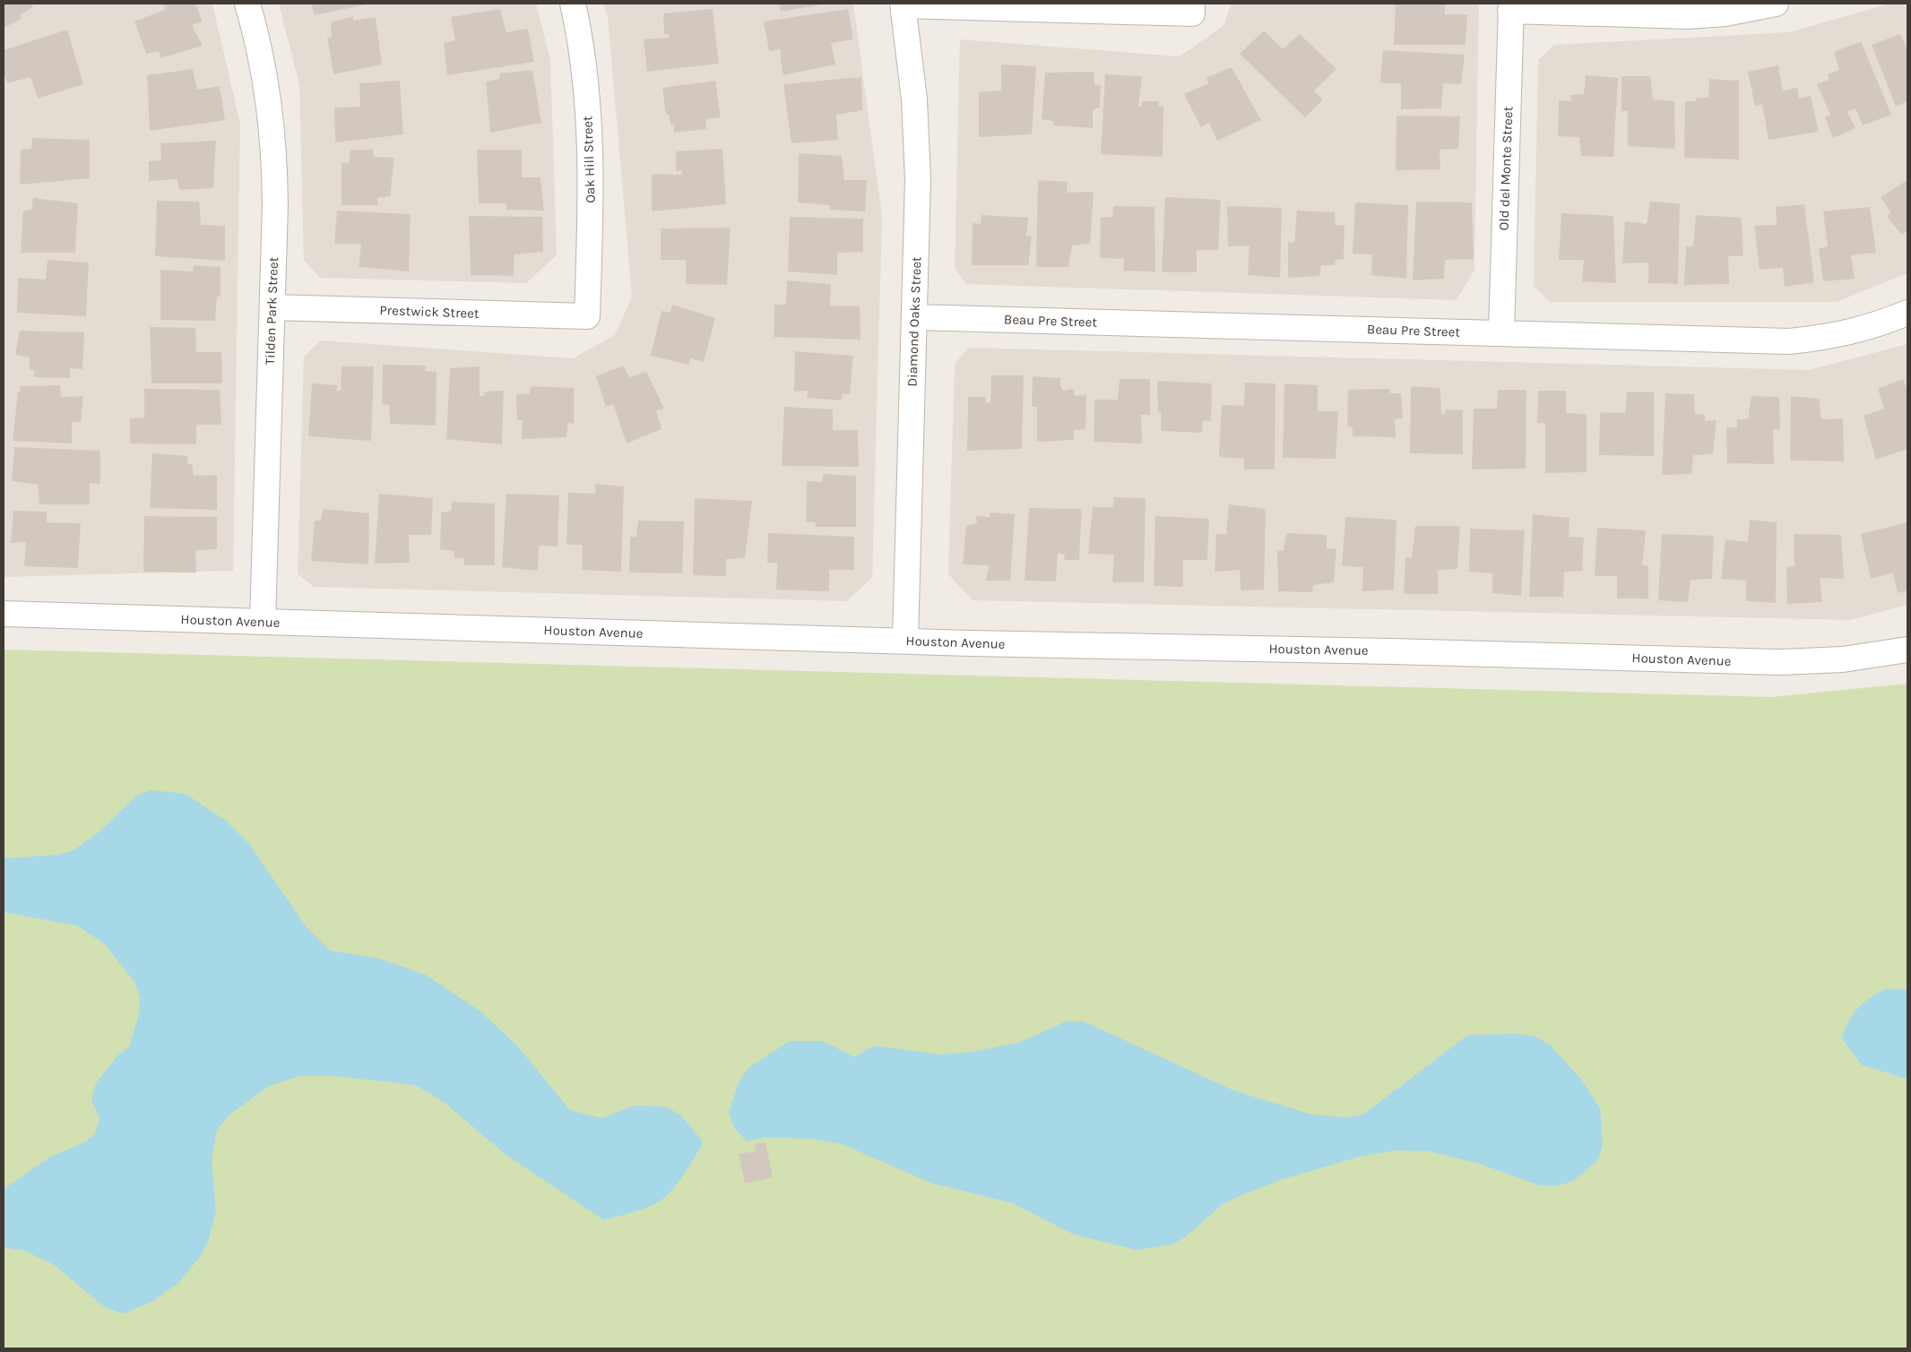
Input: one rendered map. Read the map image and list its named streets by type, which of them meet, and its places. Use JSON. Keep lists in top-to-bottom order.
{
  "streets": {
    "street": [
      "Oak Hill Street",
      "Old del Monte Street",
      "Tilden Park Street",
      "Prestwick Street",
      "Beau Pre Street",
      "Diamond Oaks Street",
      "Houston Avenue"
    ]
  },
  "crossings": [
    ["Oak Hill Street", "Prestwick Street"],
    ["Old del Monte Street", "Beau Pre Street"],
    ["Tilden Park Street", "Prestwick Street"],
    ["Tilden Park Street", "Houston Avenue"],
    ["Beau Pre Street", "Diamond Oaks Street"],
    ["Diamond Oaks Street", "Houston Avenue"]
  ]
}
